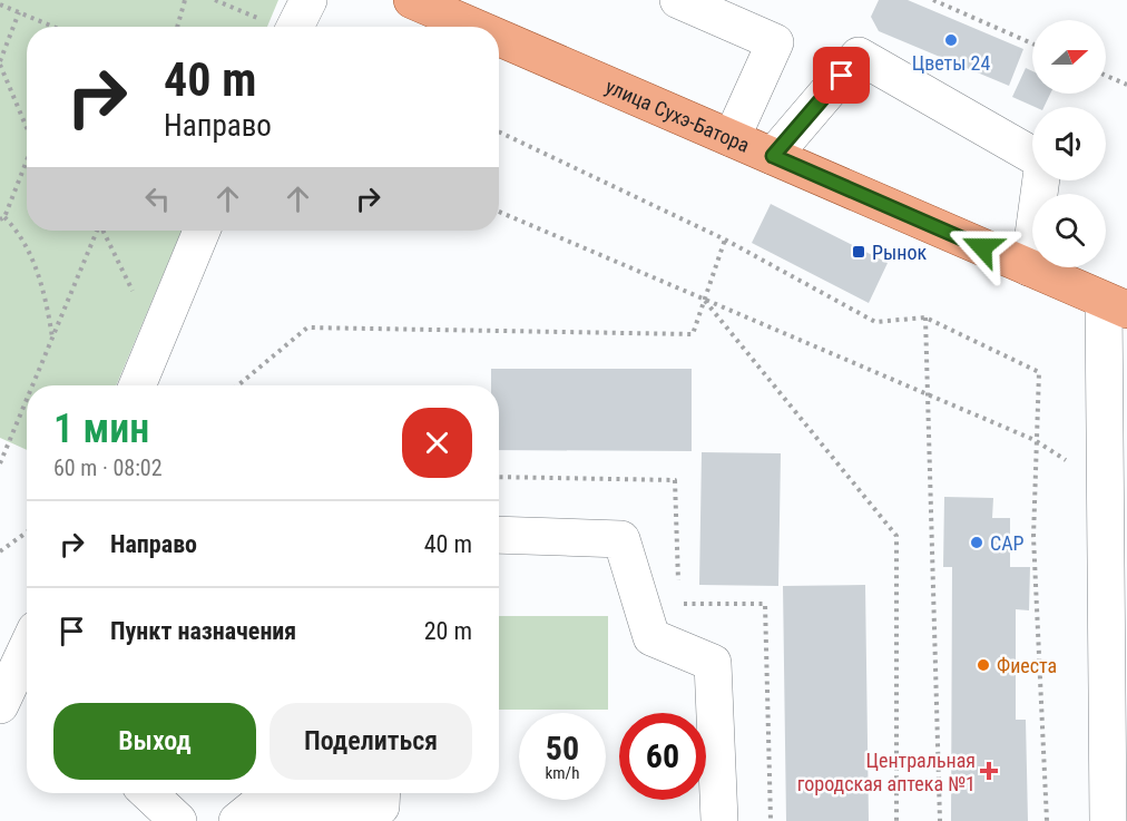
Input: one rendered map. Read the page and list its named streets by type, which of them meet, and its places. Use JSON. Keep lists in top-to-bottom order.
{
  "streets": {
    "main road": ["улица Сухэ-Батора"]
  },
  "places": {
    "other": ["Цветы 24", "САР", "Фиеста"],
    "transit": ["Рынок"],
    "health": ["Центральная городская аптека №1"]
  },
  "north": "right",
  "page": {
    "turn": ["40 m", "Направо"],
    "heading": ["1 мин", "60 m · 08:02"],
    "list": [
      {
        "name": "Направо",
        "value": "40 m"
      },
      {
        "name": "Пункт назначения",
        "value": "20 m"
      }
    ],
    "buttons": ["Выход", "Поделиться"],
    "speed": "50 km/h",
    "limit": "60"
  }
}
